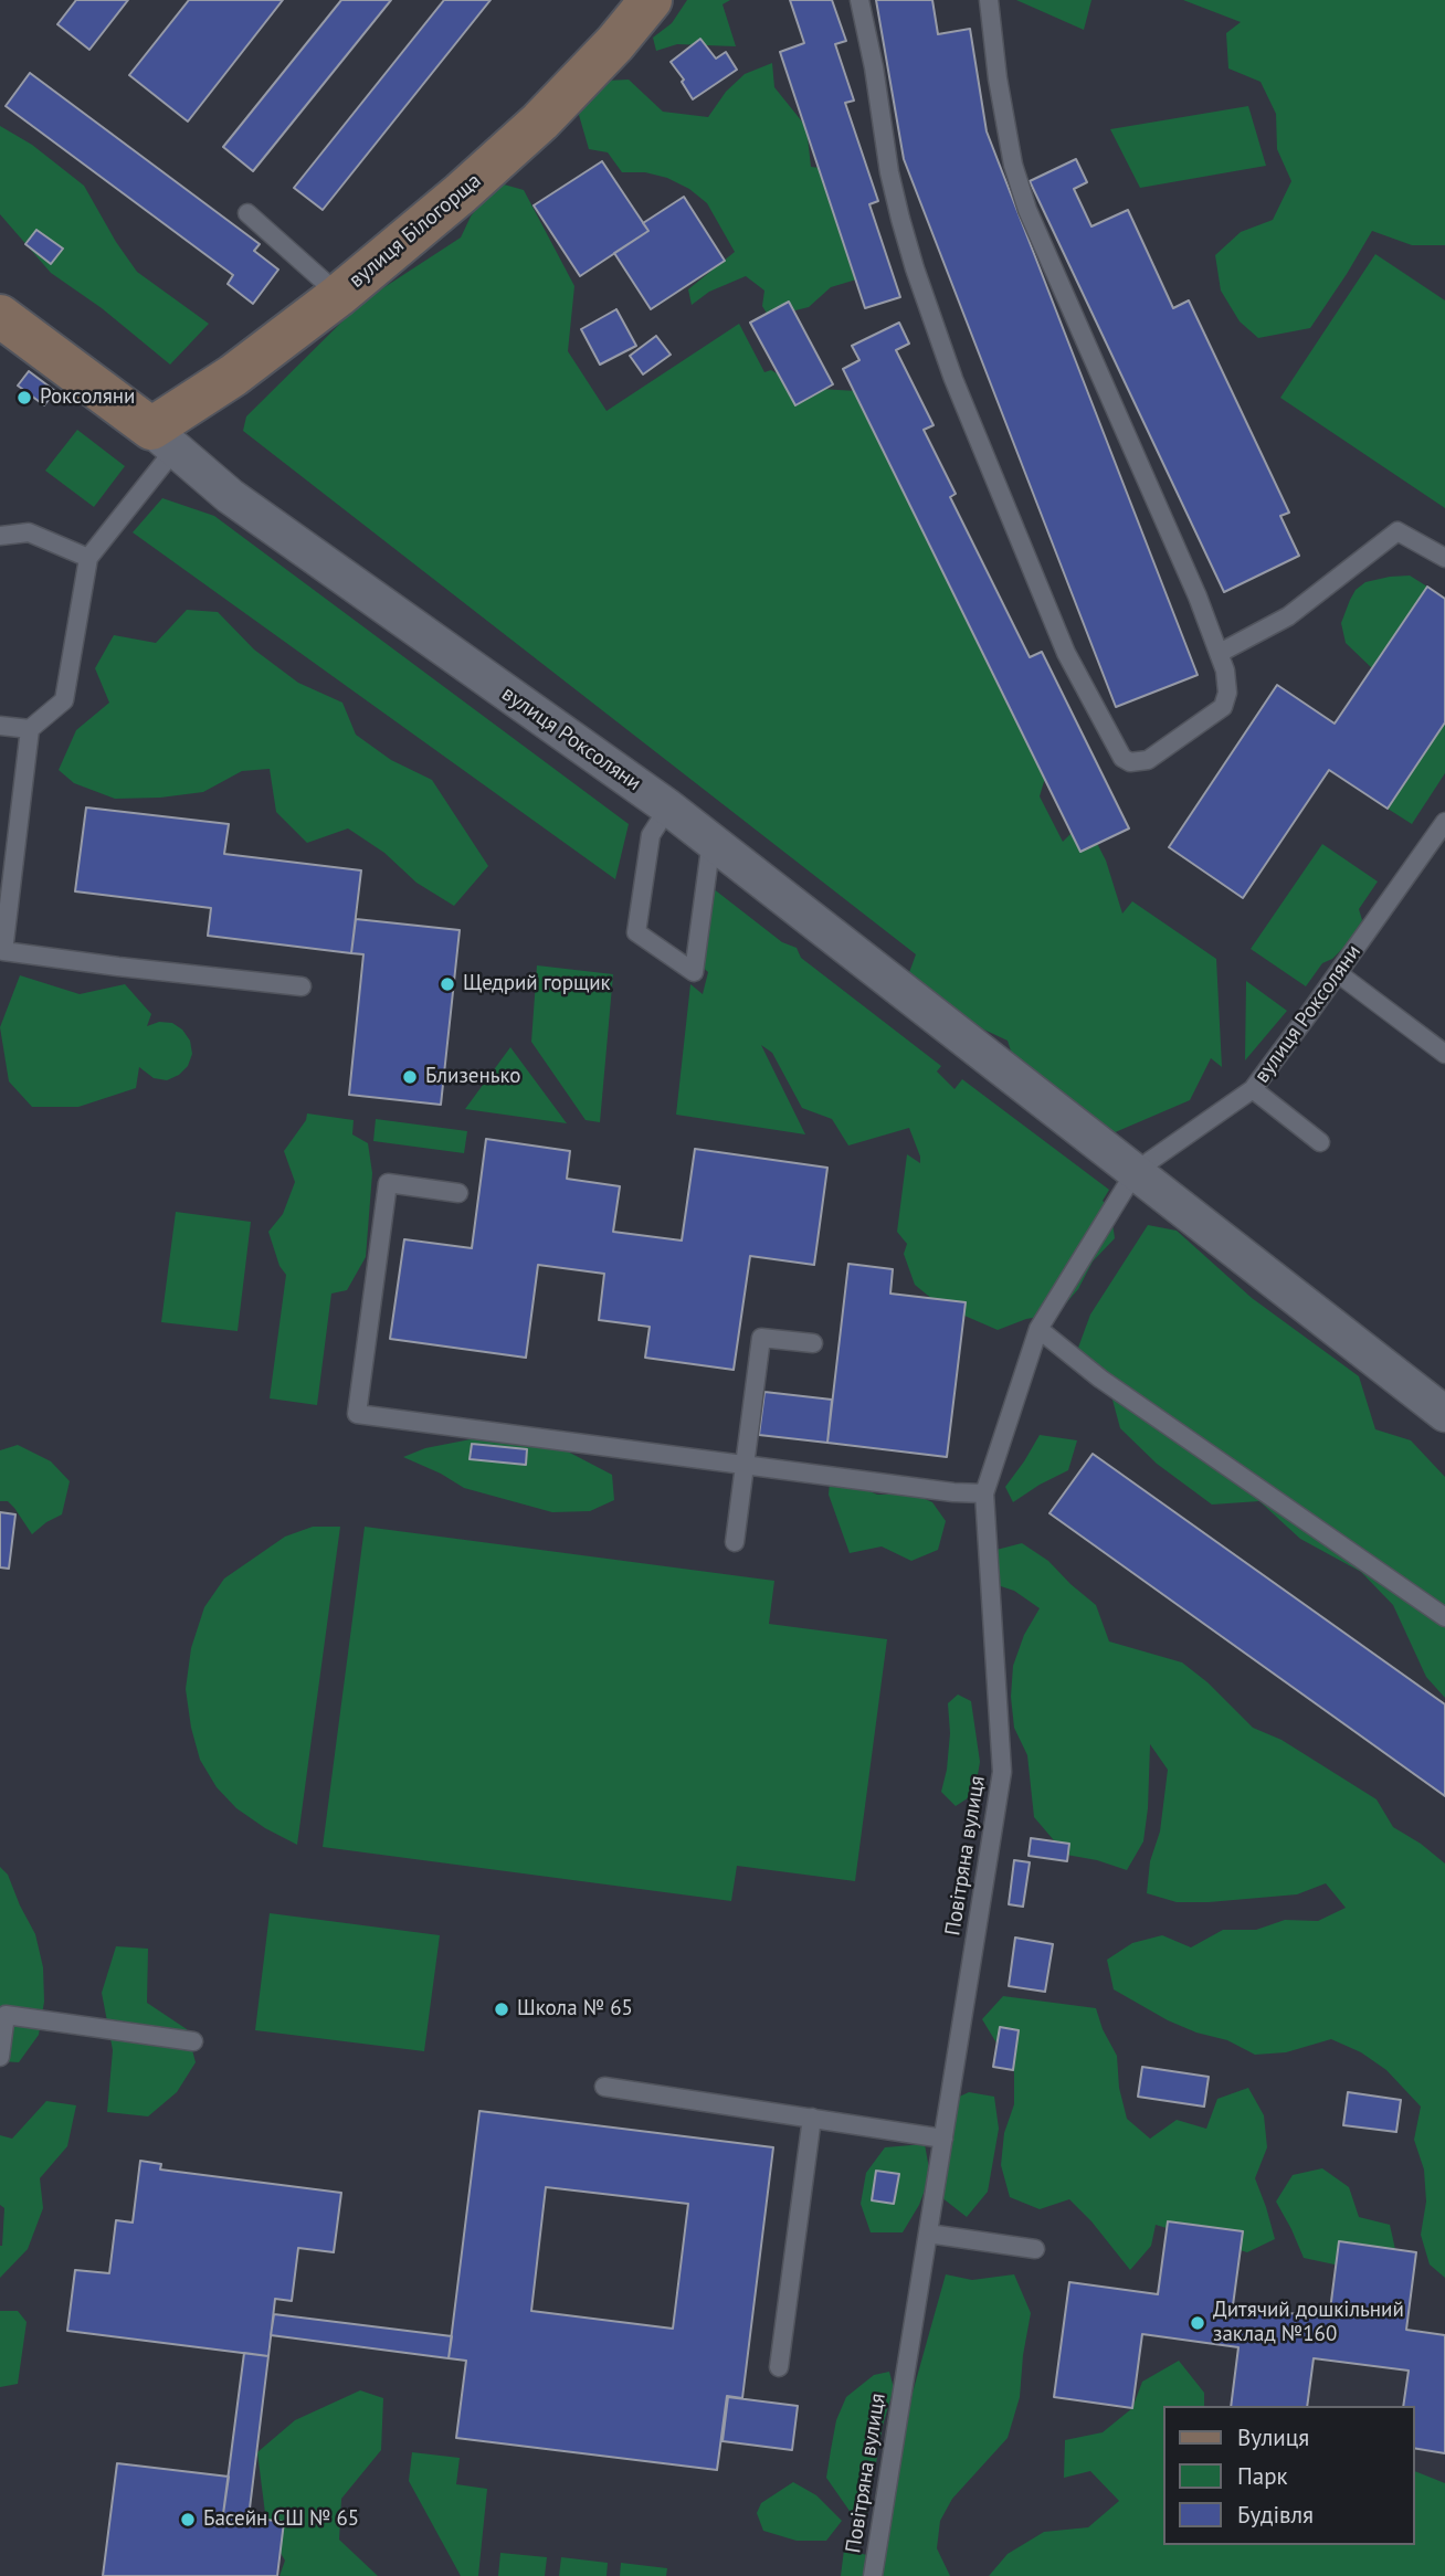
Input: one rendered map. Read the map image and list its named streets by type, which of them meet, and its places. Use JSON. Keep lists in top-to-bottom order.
{
  "streets": {
    "street": ["вулиця Білогорща", "вулиця Роксоляни"],
    "lane": ["Повітряна вулиця"]
  },
  "crossings": [
    ["вулиця Білогорща", "вулиця Роксоляни"],
    ["вулиця Роксоляни", "Повітряна вулиця"]
  ],
  "places": [
    "Роксоляни",
    "Щедрий горщик",
    "Близенько",
    "Школа № 65",
    "Дитячий дошкільний заклад №160",
    "Басейн СШ № 65"
  ],
  "legend": ["Вулиця", "Парк", "Будівля"]
}
